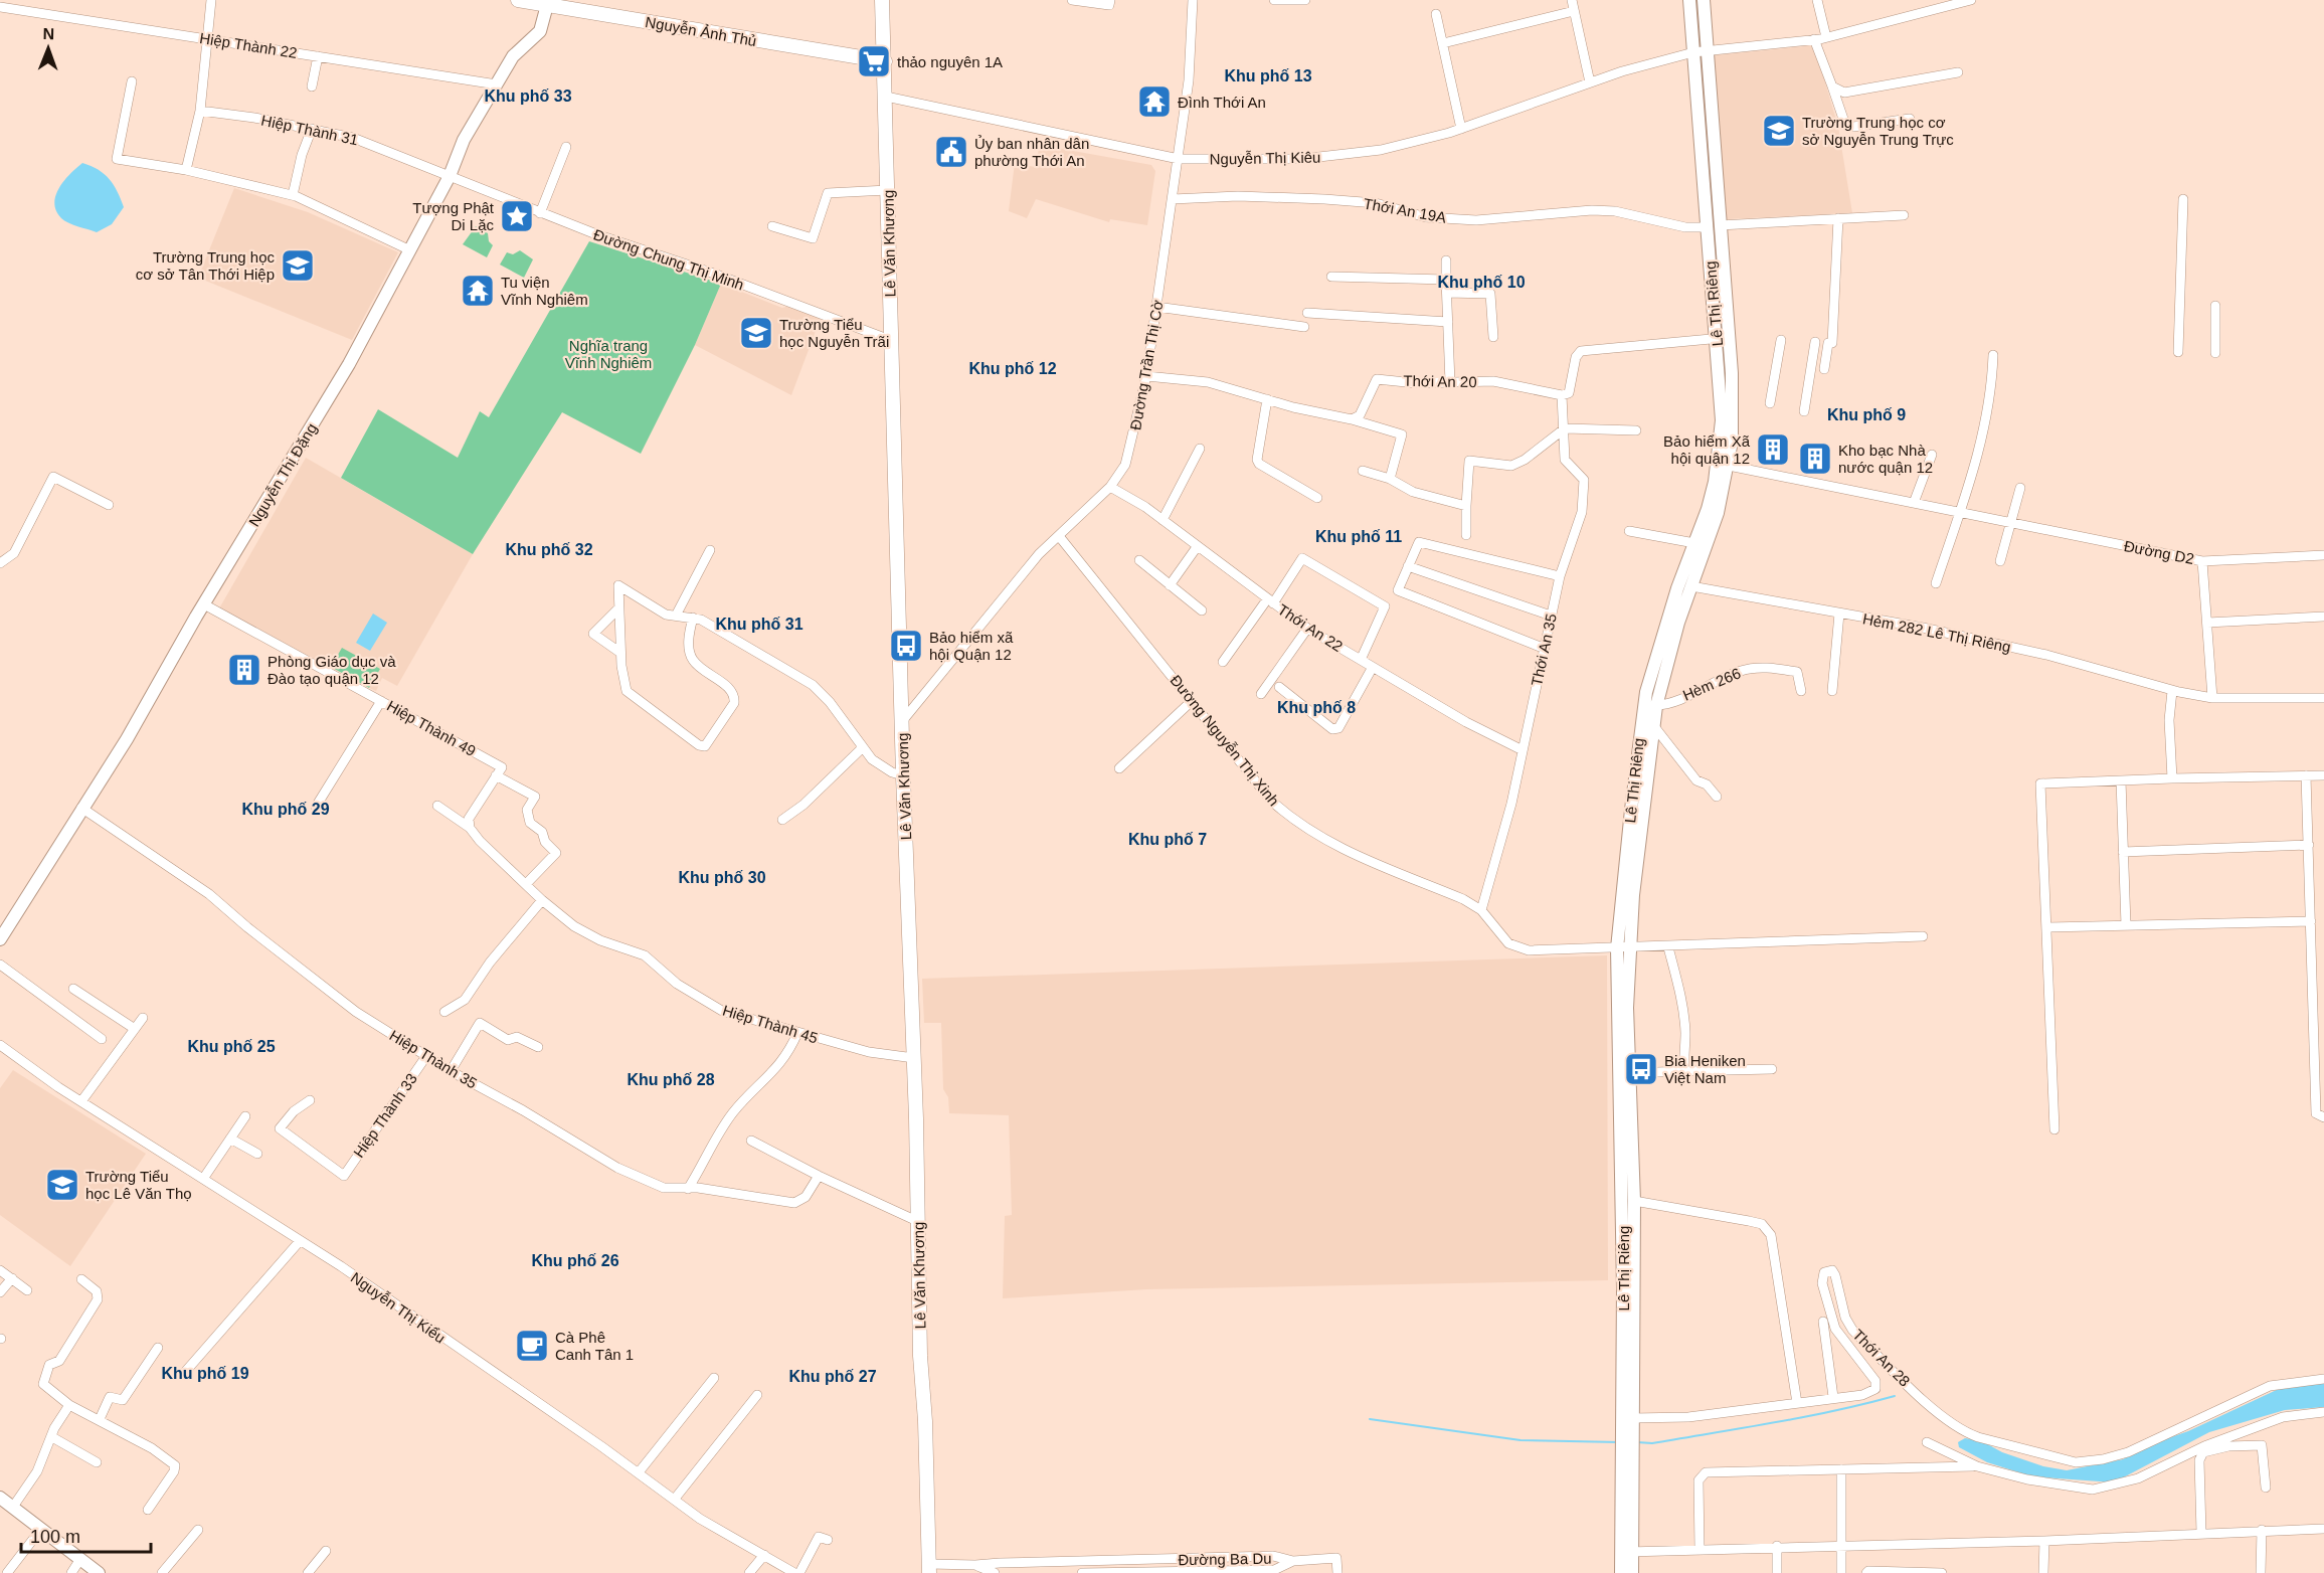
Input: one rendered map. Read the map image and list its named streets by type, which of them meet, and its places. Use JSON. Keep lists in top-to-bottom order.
{
  "streets": {
    "main road": ["Nguyễn Ảnh Thủ", "Lê Văn Khương"],
    "street": [
      "Hiệp Thành 22",
      "Hiệp Thành 31",
      "Nguyễn Thị Kiêu",
      "Thới An 19A",
      "Đường Chung Thị Minh",
      "Lê Thị Riêng",
      "Đường Trần Thị Cờ",
      "Thới An 20",
      "Nguyễn Thị Đặng",
      "Đường D2",
      "Thới An 22",
      "Hẻm 282 Lê Thị Riêng",
      "Thới An 35",
      "Hèm 266",
      "Hiệp Thành 49",
      "Đường Nguyễn Thị Xinh",
      "Hiệp Thành 45",
      "Hiệp Thành 35",
      "Hiệp Thành 33",
      "Nguyễn Thị Kiểu",
      "Thới An 28",
      "Đường Ba Du"
    ]
  },
  "crossings": [
    ["Nguyễn Ảnh Thủ", "Lê Văn Khương"],
    ["Nguyễn Ảnh Thủ", "Nguyễn Thị Đặng"],
    ["Hiệp Thành 22", "Nguyễn Thị Đặng"],
    ["Hiệp Thành 31", "Đường Chung Thị Minh"],
    ["Hiệp Thành 31", "Nguyễn Thị Đặng"],
    ["Nguyễn Thị Kiêu", "Lê Văn Khương"],
    ["Nguyễn Thị Kiêu", "Lê Thị Riêng"],
    ["Nguyễn Thị Kiêu", "Đường Trần Thị Cờ"],
    ["Thới An 19A", "Lê Thị Riêng"],
    ["Thới An 19A", "Đường Trần Thị Cờ"],
    ["Lê Văn Khương", "Đường Chung Thị Minh"],
    ["Lê Văn Khương", "Đường Trần Thị Cờ"],
    ["Lê Văn Khương", "Hiệp Thành 45"],
    ["Lê Văn Khương", "Đường Ba Du"],
    ["Đường Chung Thị Minh", "Nguyễn Thị Đặng"],
    ["Lê Thị Riêng", "Đường D2"],
    ["Lê Thị Riêng", "Hẻm 282 Lê Thị Riêng"],
    ["Lê Thị Riêng", "Hèm 266"],
    ["Lê Thị Riêng", "Đường Nguyễn Thị Xinh"],
    ["Lê Thị Riêng", "Thới An 28"],
    ["Đường Trần Thị Cờ", "Thới An 22"],
    ["Đường Trần Thị Cờ", "Đường Nguyễn Thị Xinh"],
    ["Thới An 20", "Thới An 35"],
    ["Nguyễn Thị Đặng", "Hiệp Thành 49"],
    ["Nguyễn Thị Đặng", "Hiệp Thành 35"],
    ["Thới An 22", "Thới An 35"],
    ["Thới An 35", "Đường Nguyễn Thị Xinh"],
    ["Hiệp Thành 35", "Hiệp Thành 33"]
  ],
  "districts": [
    "Khu phố 13",
    "Khu phố 33",
    "Khu phố 10",
    "Khu phố 12",
    "Khu phố 9",
    "Khu phố 11",
    "Khu phố 32",
    "Khu phố 31",
    "Khu phố 8",
    "Khu phố 29",
    "Khu phố 7",
    "Khu phố 30",
    "Khu phố 25",
    "Khu phố 28",
    "Khu phố 26",
    "Khu phố 19",
    "Khu phố 27"
  ],
  "parks": ["Nghĩa trang Vĩnh Nghiêm"],
  "places": {
    "supermarket": ["thảo nguyên 1A"],
    "temple": ["Đình Thới An", "Tu viện Vĩnh Nghiêm"],
    "school or university": [
      "Trường Trung học cơ sở Nguyễn Trung Trực",
      "Trường Trung học cơ sở Tân Thới Hiệp",
      "Trường Tiểu học Nguyễn Trãi",
      "Trường Tiểu học Lê Văn Thọ"
    ],
    "public building": ["Ủy ban nhân dân phường Thới An"],
    "place": ["Tượng Phật Di Lặc"],
    "building": ["Bảo hiểm Xã hội quận 12", "Kho bạc Nhà nước quận 12", "Phòng Giáo dục và Đào tạo quận 12"],
    "bus stop": ["Bảo hiểm xã hội Quận 12", "Bia Heniken Việt Nam"],
    "cafe": ["Cà Phê Canh Tân 1"]
  },
  "scale_bar": "100 m",
  "north": "top"
}
